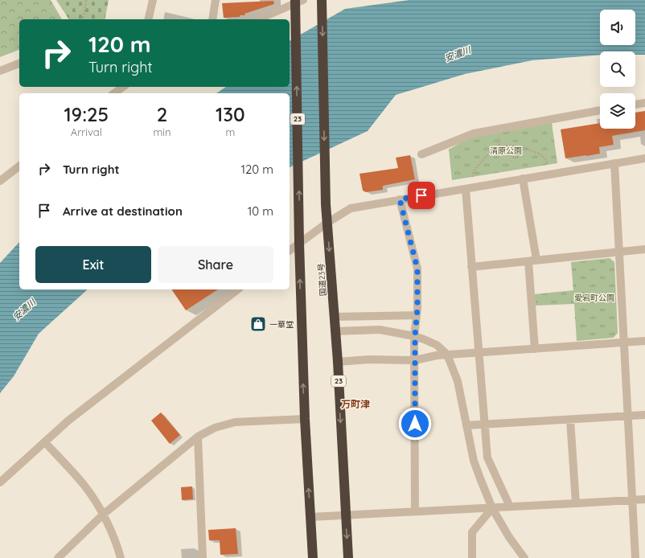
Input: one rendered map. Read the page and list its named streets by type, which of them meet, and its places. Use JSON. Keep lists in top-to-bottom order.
{
  "streets": {
    "highway": ["23", "国道23号"]
  },
  "districts": ["万町津"],
  "water": ["安濃川"],
  "parks": ["清原公園", "愛宕町公園"],
  "places": {
    "shop": ["一華堂"]
  },
  "page": {
    "turn": ["120 m", "Turn right"],
    "eta": [
      "19:25",
      "Arrival",
      "2",
      "min",
      "130",
      "m"
    ],
    "list": [
      {
        "name": "Turn right",
        "value": "120 m"
      },
      {
        "name": "Arrive at destination",
        "value": "10 m"
      }
    ],
    "buttons": ["Exit", "Share"]
  }
}
